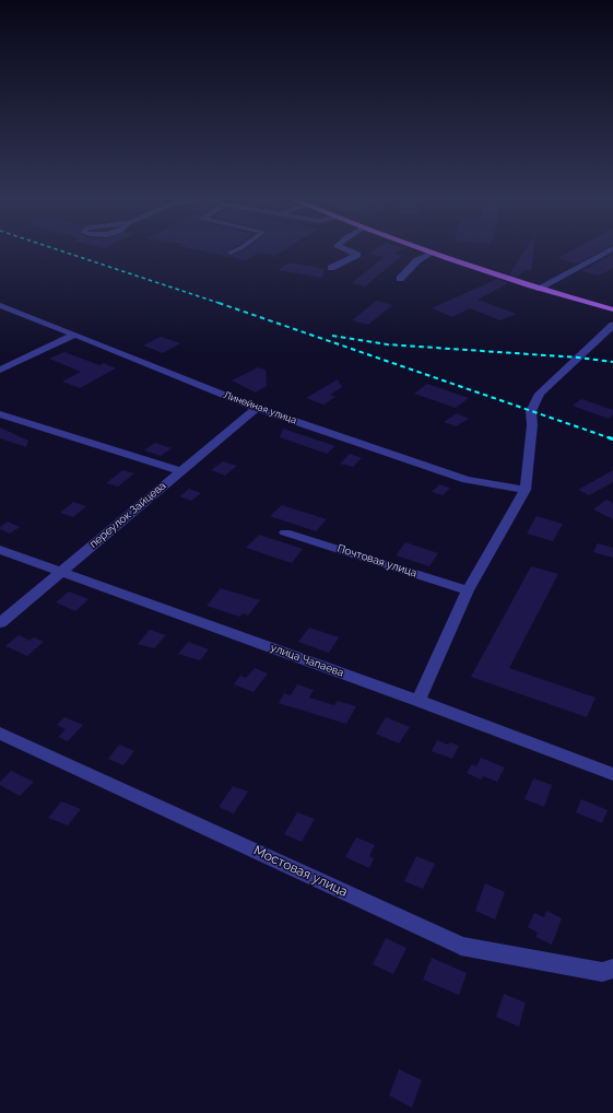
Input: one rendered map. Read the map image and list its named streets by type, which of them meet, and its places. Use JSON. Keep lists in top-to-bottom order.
{
  "streets": {
    "street": [
      "Линейная улица",
      "переулок Зайцева",
      "Почтовая улица",
      "улица Чапаева",
      "Мостовая улица"
    ]
  },
  "crossings": [
    ["Линейная улица", "переулок Зайцева"],
    ["переулок Зайцева", "улица Чапаева"]
  ]
}
